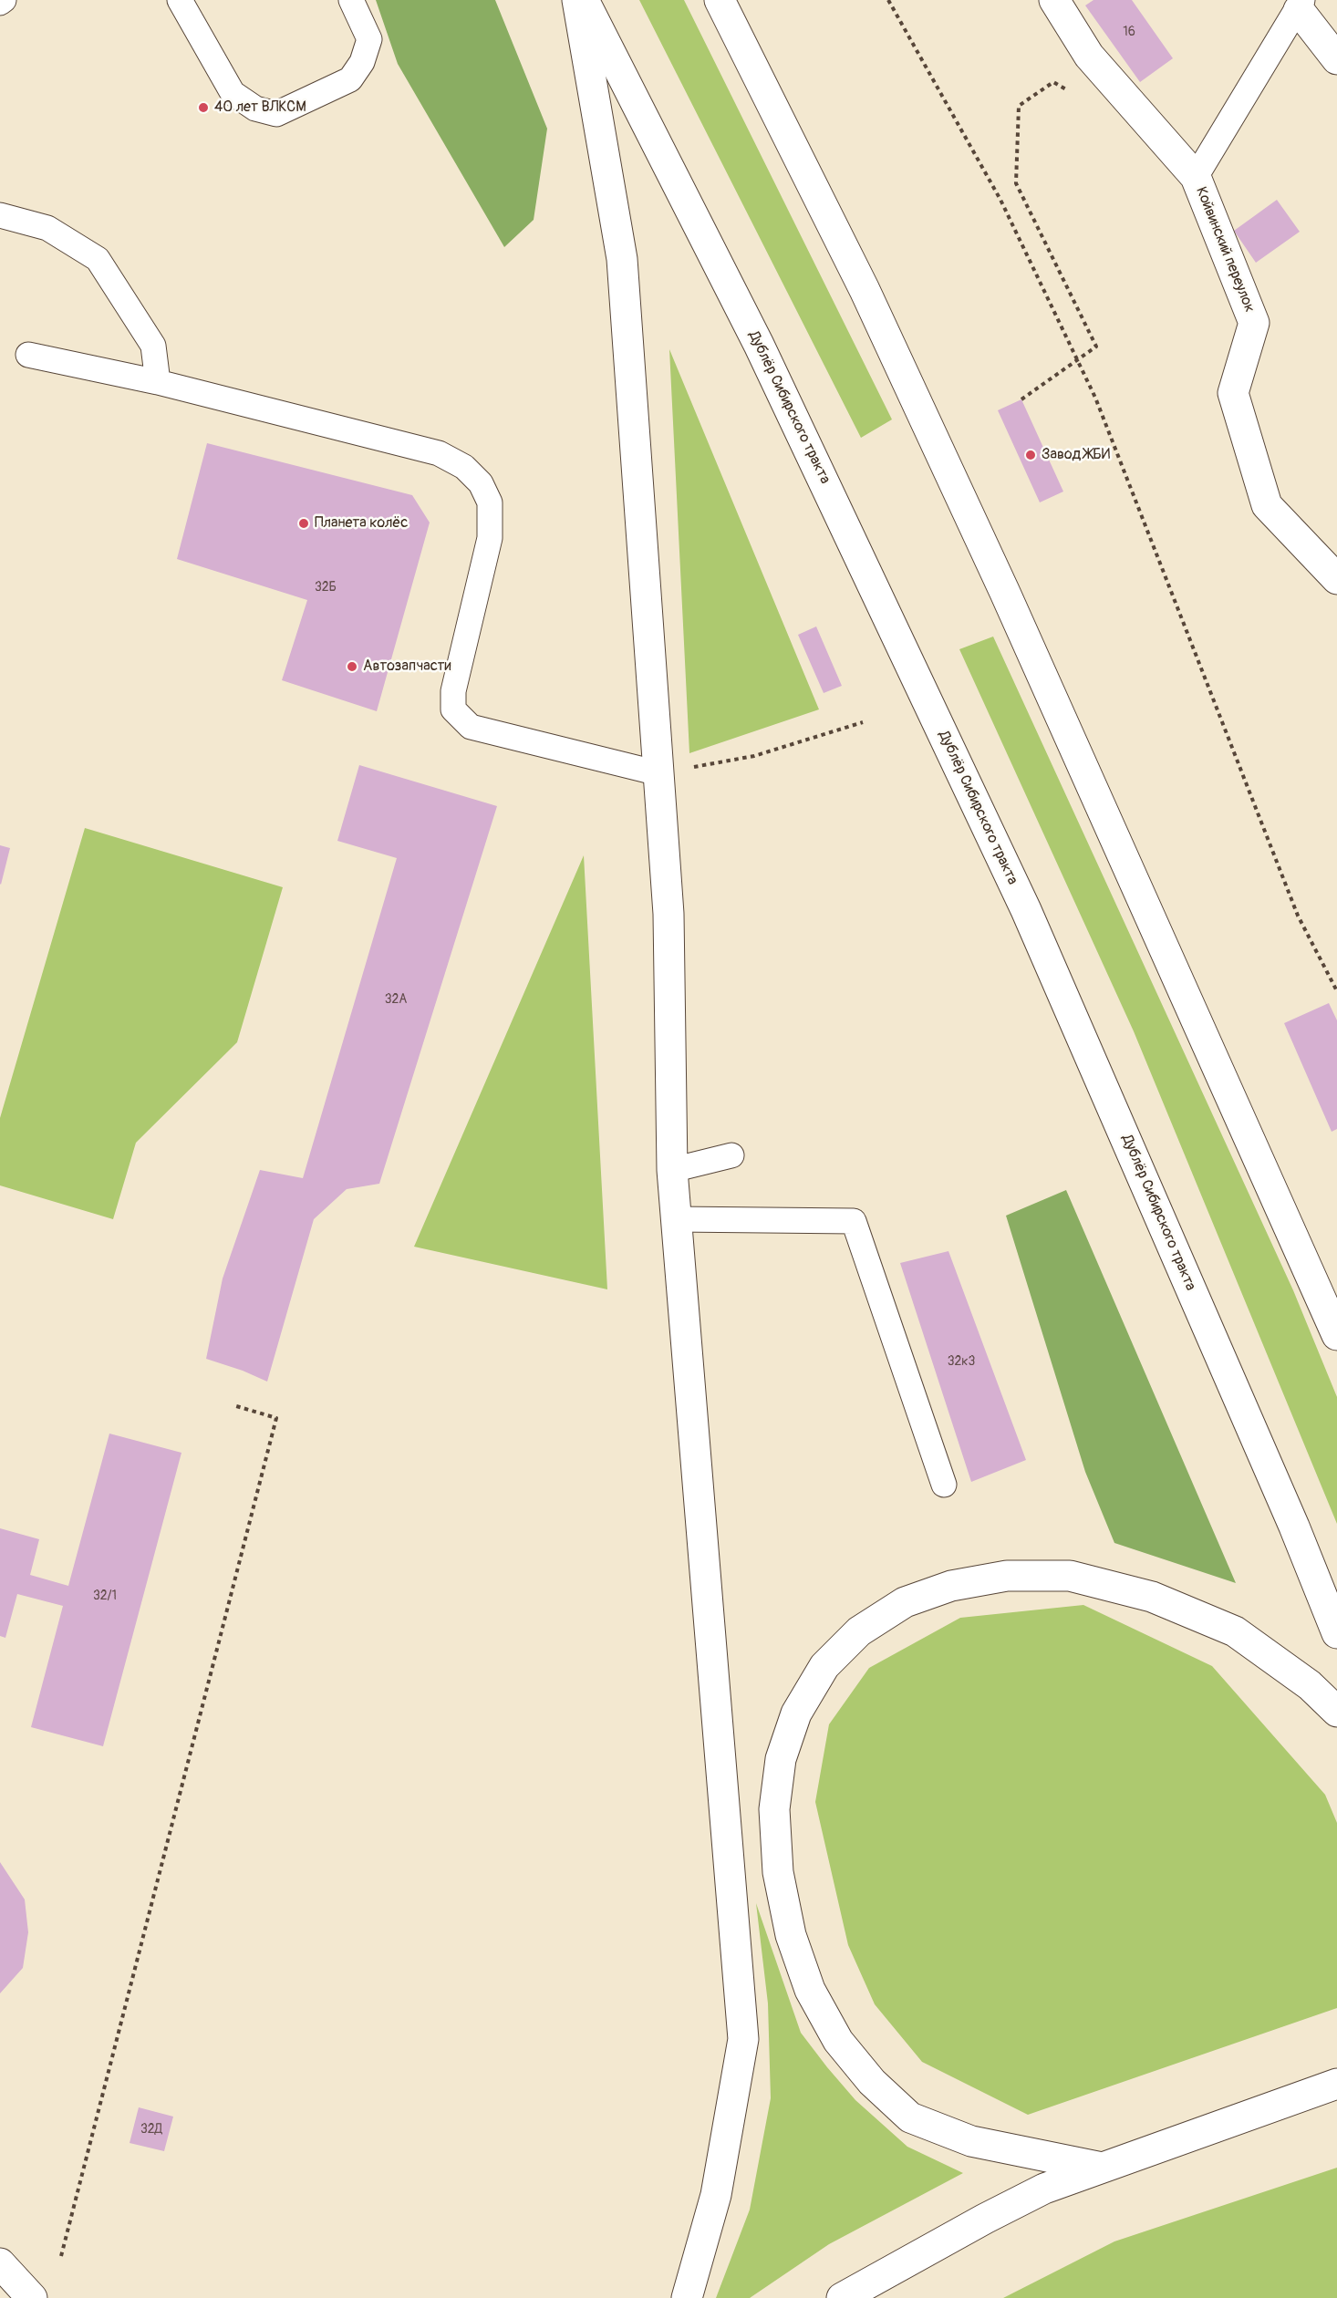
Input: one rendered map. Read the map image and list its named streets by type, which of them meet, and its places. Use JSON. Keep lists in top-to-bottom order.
{
  "streets": {
    "main road": ["Койвинский переулок", "Дублёр Сибирского тракта"]
  },
  "places": [
    "40 лет ВЛКСМ",
    "Завод ЖБИ",
    "Планета колёс",
    "Автозапчасти"
  ],
  "house_numbers": [
    "16",
    "32Б",
    "32А",
    "32к3",
    "32/1",
    "32Д"
  ]
}
